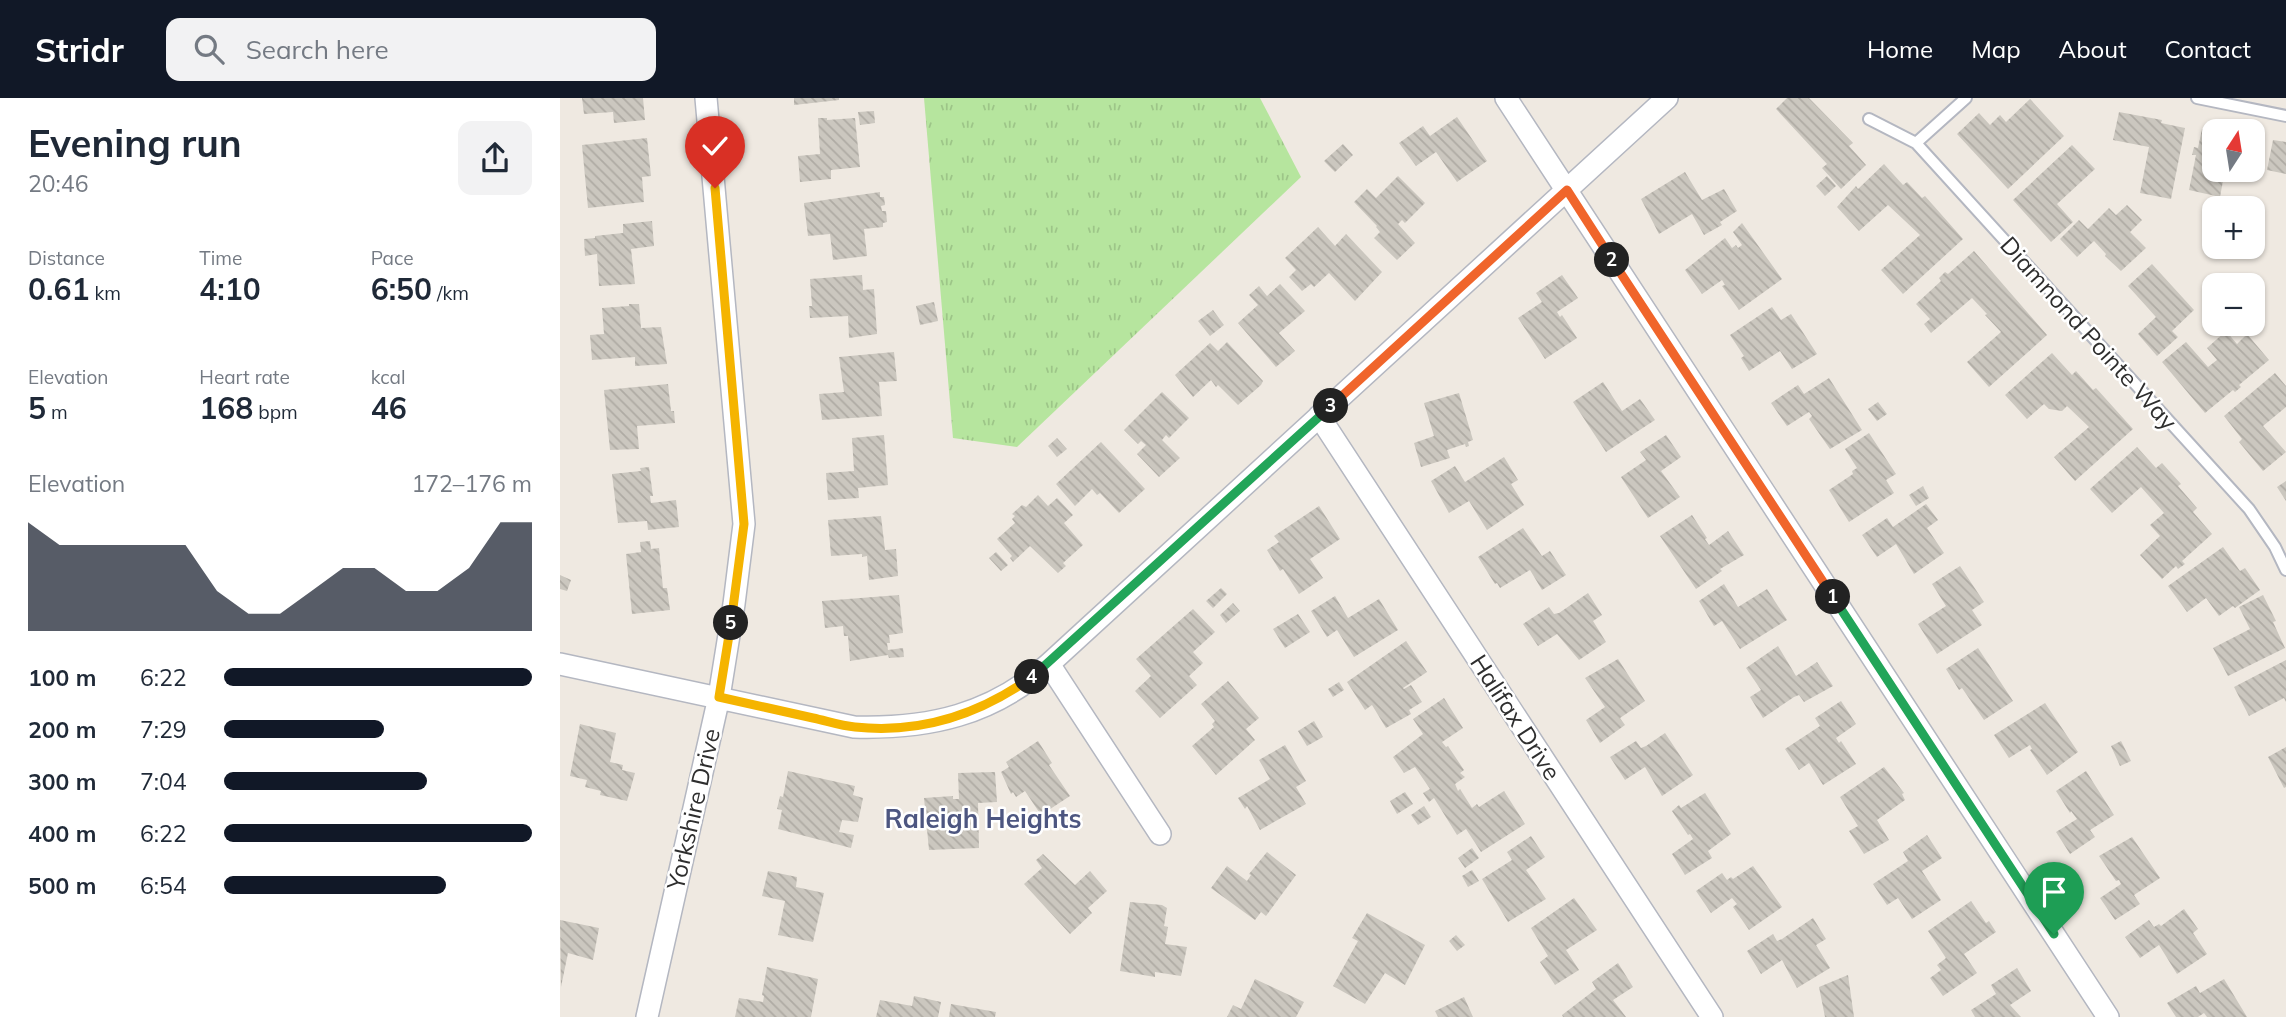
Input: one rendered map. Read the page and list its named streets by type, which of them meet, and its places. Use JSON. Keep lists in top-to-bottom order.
{
  "streets": {
    "street": ["Halifax Drive", "Yorkshire Drive"],
    "lane": ["Diamnond Pointe Way"]
  },
  "districts": ["Raleigh Heights"],
  "north": "top",
  "page": {
    "header": "Stridr",
    "search": "Search here",
    "nav": [
      "Home",
      "Map",
      "About",
      "Contact"
    ],
    "heading": ["Evening run", "20:46"],
    "map_buttons": ["+", "−"],
    "stats": [
      ["Distance", "0.61 km"],
      ["Time", "4:10"],
      ["Pace", "6:50 /km"],
      ["Elevation", "5 m"],
      ["Heart rate", "168 bpm"],
      ["kcal", "46"]
    ],
    "pins": [
      "2",
      "3",
      "1",
      "5",
      "4"
    ],
    "chart": ["Elevation", "172–176 m"],
    "list": [
      {
        "name": "100 m",
        "note": "6:22"
      },
      {
        "name": "200 m",
        "note": "7:29"
      },
      {
        "name": "300 m",
        "note": "7:04"
      },
      {
        "name": "400 m",
        "note": "6:22"
      },
      {
        "name": "500 m",
        "note": "6:54"
      }
    ]
  }
}
